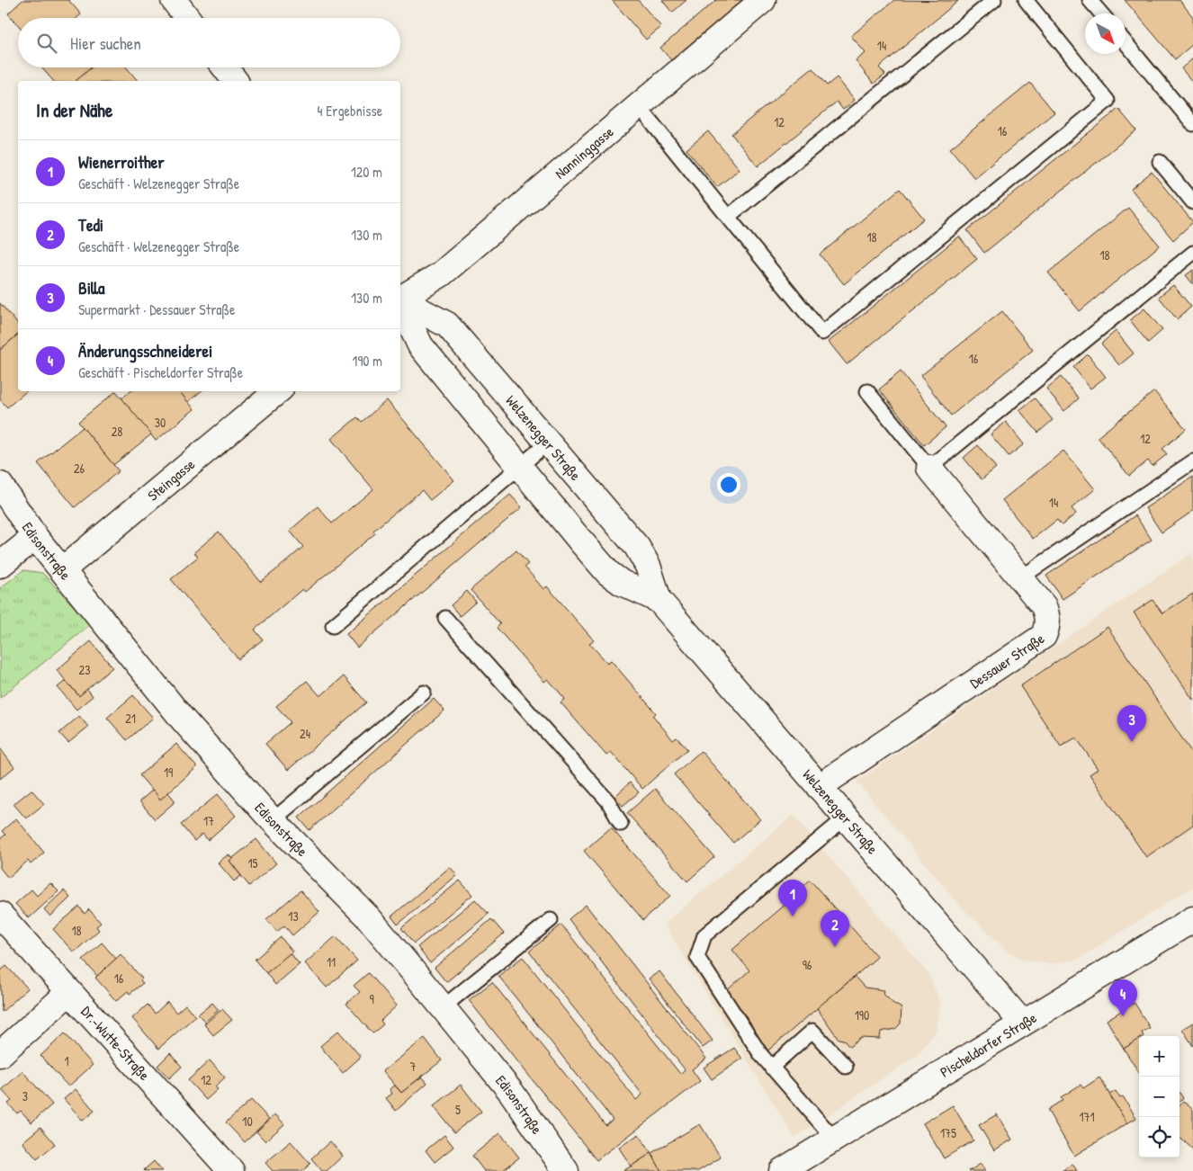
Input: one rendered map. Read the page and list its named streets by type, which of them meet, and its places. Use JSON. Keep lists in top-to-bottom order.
{
  "streets": {
    "street": [
      "Nanninggasse",
      "Welzenegger Straße",
      "Steingasse",
      "Edisonstraße",
      "Dessauer Straße",
      "Dr.-Wutte-Straße",
      "Pischeldorfer Straße"
    ]
  },
  "crossings": [
    ["Welzenegger Straße", "Dessauer Straße"],
    ["Welzenegger Straße", "Pischeldorfer Straße"],
    ["Steingasse", "Edisonstraße"]
  ],
  "house_numbers": [
    "14",
    "12",
    "16",
    "18",
    "18",
    "16",
    "30",
    "28",
    "12",
    "26",
    "14",
    "23",
    "21",
    "24",
    "19",
    "17",
    "15",
    "13",
    "18",
    "11",
    "96",
    "16",
    "9",
    "190",
    "1",
    "7",
    "12",
    "3",
    "5",
    "171",
    "10",
    "175"
  ],
  "north": "bottom right",
  "page": {
    "search": "Hier suchen",
    "heading": ["In der Nähe", "4 Ergebnisse"],
    "list": [
      {
        "mark": "1",
        "name": "Wienerroither",
        "note": "Geschäft · Welzenegger Straße",
        "value": "120 m"
      },
      {
        "mark": "2",
        "name": "Tedi",
        "note": "Geschäft · Welzenegger Straße",
        "value": "130 m"
      },
      {
        "mark": "3",
        "name": "Billa",
        "note": "Supermarkt · Dessauer Straße",
        "value": "130 m"
      },
      {
        "mark": "4",
        "name": "Änderungsschneiderei",
        "note": "Geschäft · Pischeldorfer Straße",
        "value": "190 m"
      }
    ],
    "pins": [
      "3",
      "1",
      "2",
      "4"
    ],
    "map_buttons": ["+", "−"]
  }
}
